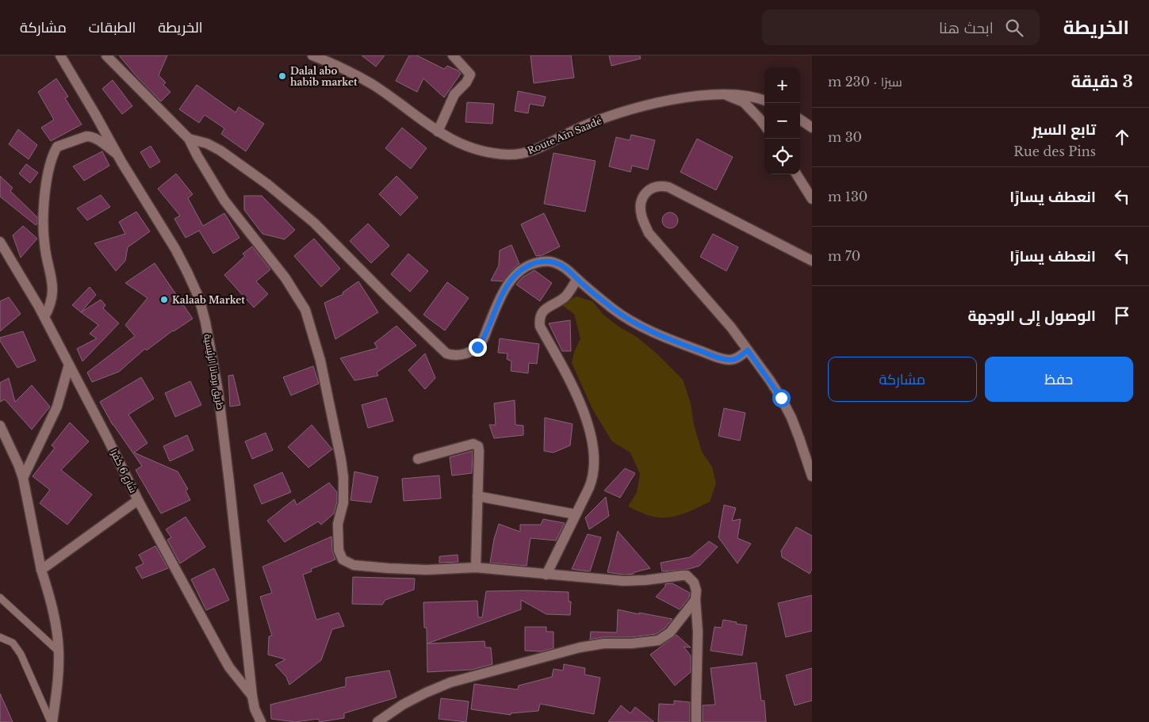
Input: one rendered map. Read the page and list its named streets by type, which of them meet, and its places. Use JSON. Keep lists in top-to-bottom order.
{
  "streets": {
    "street": ["Route Aïn Saadé", "طريق برمانا الرئيسية", "شارع 6 كفرا"]
  },
  "crossings": [
    ["طريق برمانا الرئيسية", "شارع 6 كفرا"]
  ],
  "places": ["Dalal abo habib market", "Kalaab Market"],
  "page": {
    "header": "الخريطة",
    "search": "ابحث هنا",
    "nav": ["الخريطة", "الطبقات", "مشاركة"],
    "heading": ["3 دقيقة", "سيرًا · 230 m"],
    "map_buttons": ["+", "−"],
    "list": [
      ["تابع السير", "Rue des Pins", "30 m"],
      ["انعطف يسارًا", "130 m"],
      ["انعطف يسارًا", "70 m"],
      "الوصول إلى الوجهة"
    ],
    "buttons": ["حفظ", "مشاركة"]
  }
}
